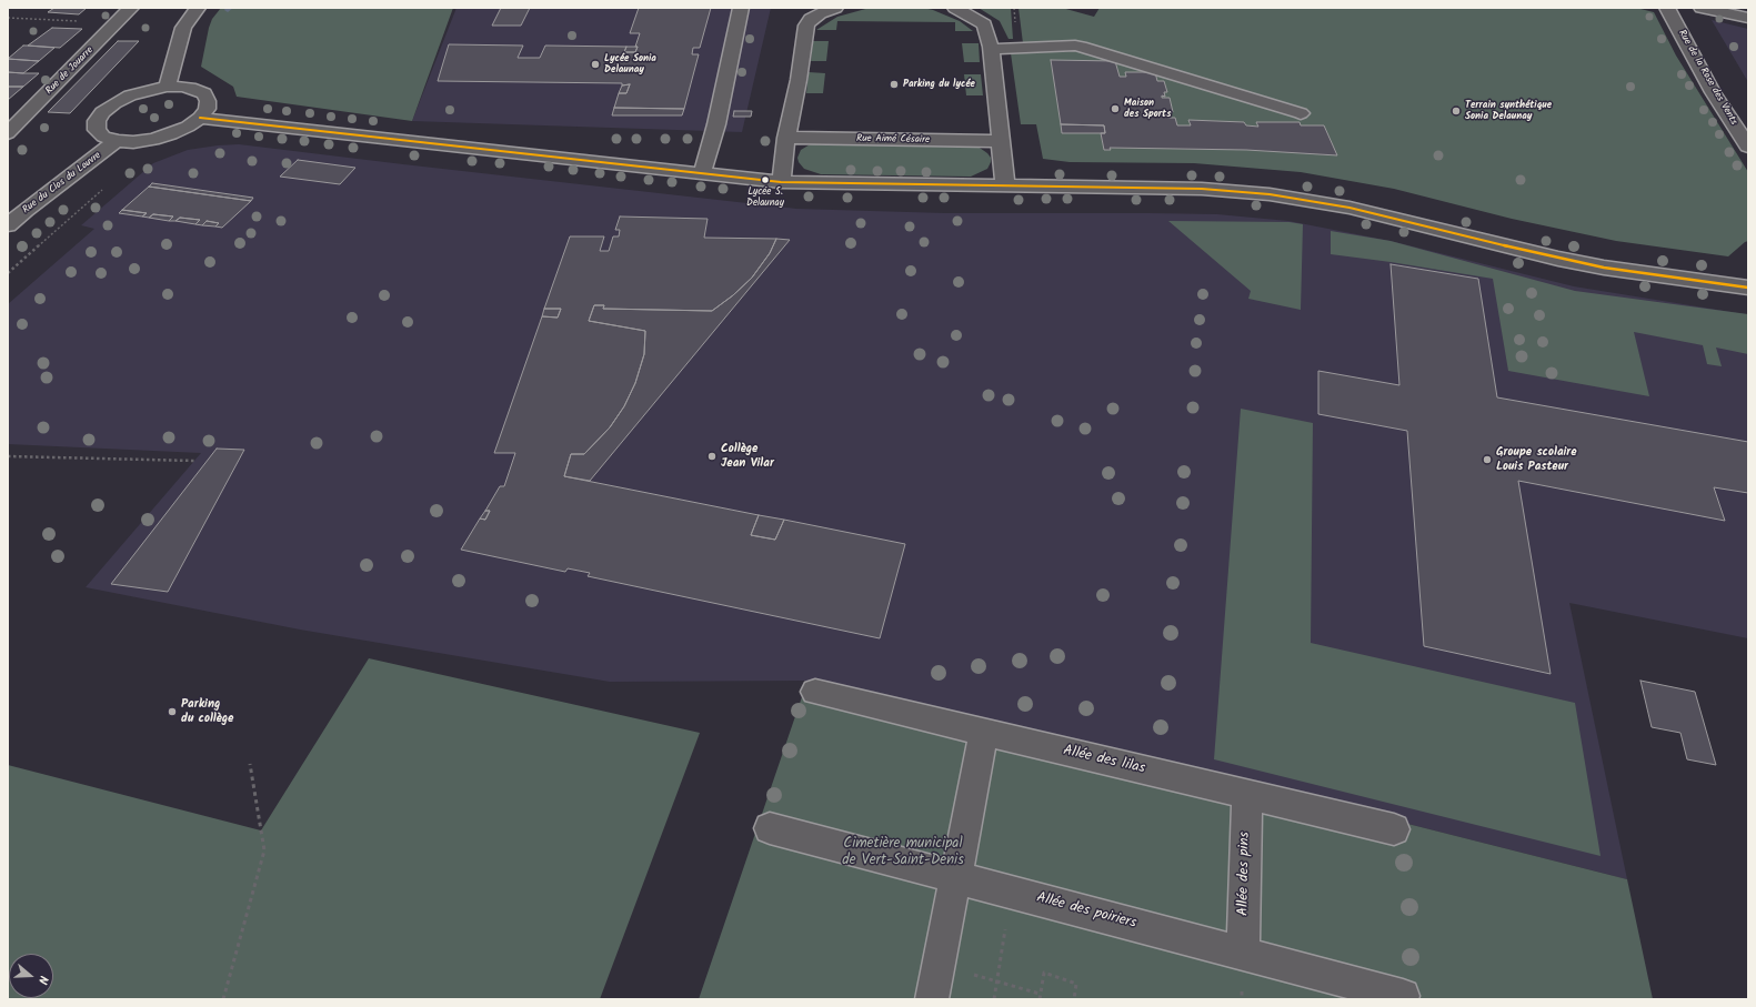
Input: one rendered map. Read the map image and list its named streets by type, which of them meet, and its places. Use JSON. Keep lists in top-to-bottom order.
{
  "streets": {
    "street": [
      "Rue de Jouarre",
      "Rue de la Rose des Vents",
      "Rue Aimé Césaire",
      "Rue du Clos du Louvre",
      "Allée des lilas",
      "Allée des pins",
      "Allée des poiriers"
    ]
  },
  "crossings": [
    ["Allée des lilas", "Allée des pins"],
    ["Allée des pins", "Allée des poiriers"]
  ],
  "parks": ["Cimetière municipal de Vert-Saint-Denis"],
  "places": [
    "Lycée Sonia Delaunay",
    "Parking du lycée",
    "Maison des Sports",
    "Terrain synthétique Sonia Delaunay",
    "Lycée S. Delaunay",
    "Collège Jean Vilar",
    "Groupe scolaire Louis Pasteur",
    "Parking du collège"
  ],
  "north": "right"
}
